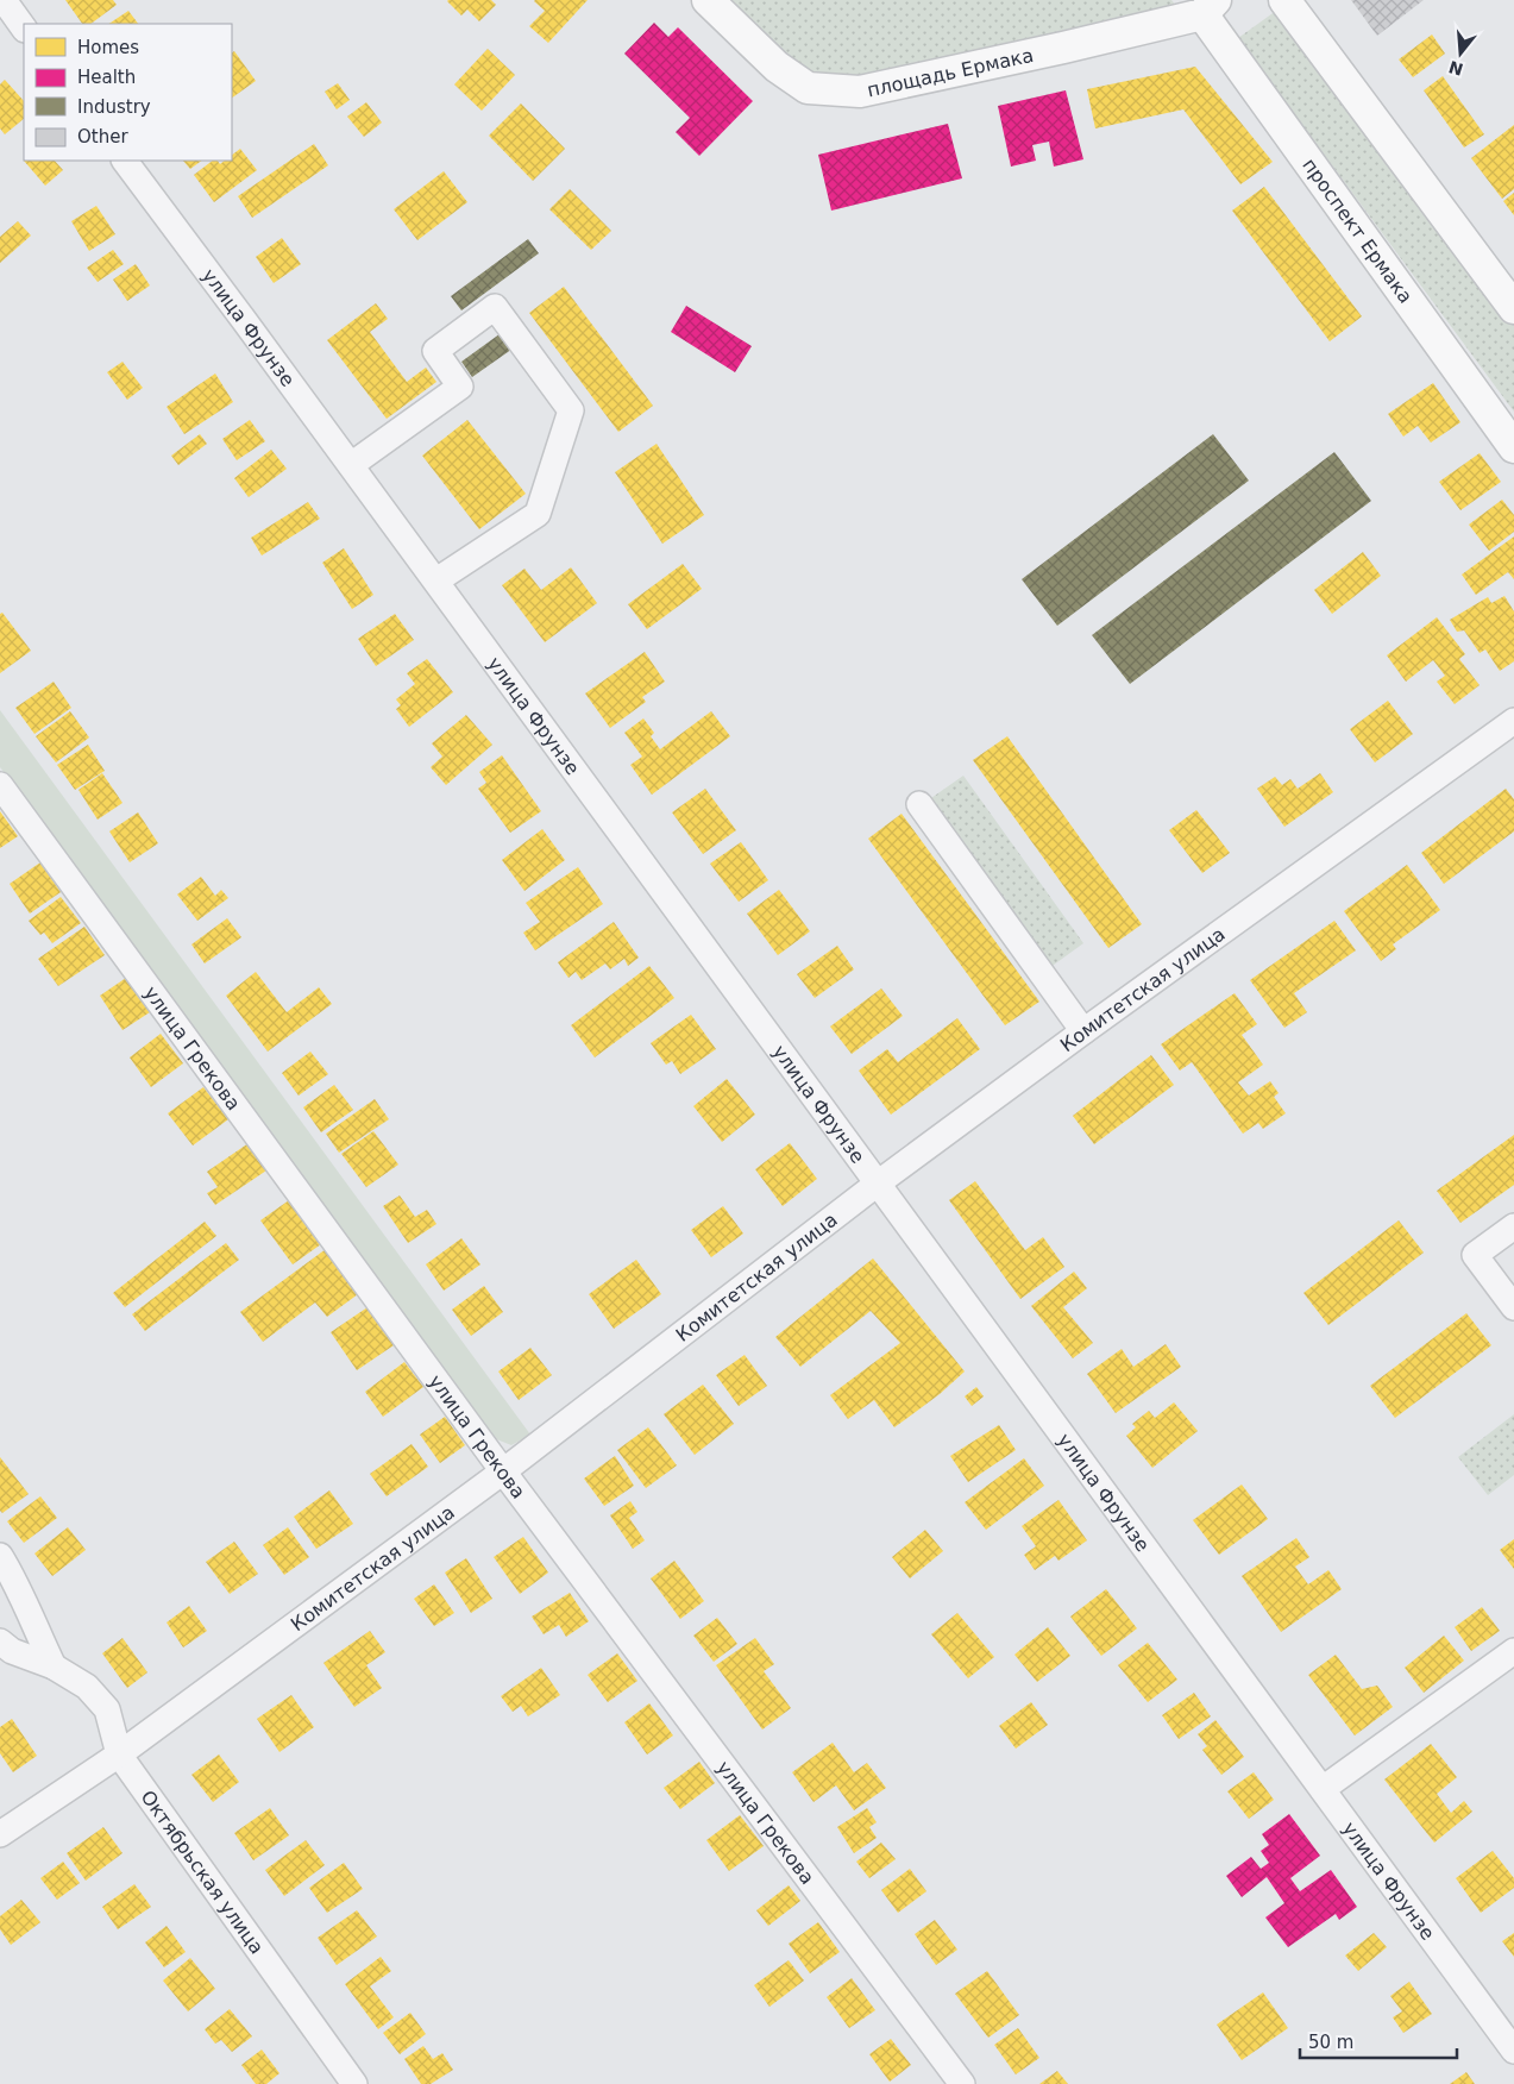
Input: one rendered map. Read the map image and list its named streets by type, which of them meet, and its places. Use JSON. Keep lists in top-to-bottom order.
{
  "streets": {
    "main road": ["площадь Ермака", "проспект Ермака"],
    "street": [
      "улица Фрунзе",
      "Комитетская улица",
      "улица Грекова",
      "Октябрьская улица"
    ]
  },
  "crossings": [
    ["площадь Ермака", "проспект Ермака"],
    ["улица Фрунзе", "Комитетская улица"],
    ["Комитетская улица", "улица Грекова"],
    ["Комитетская улица", "Октябрьская улица"]
  ],
  "legend": [
    "Homes",
    "Health",
    "Industry",
    "Other"
  ],
  "scale_bar": "50 m",
  "north": "bottom"
}
